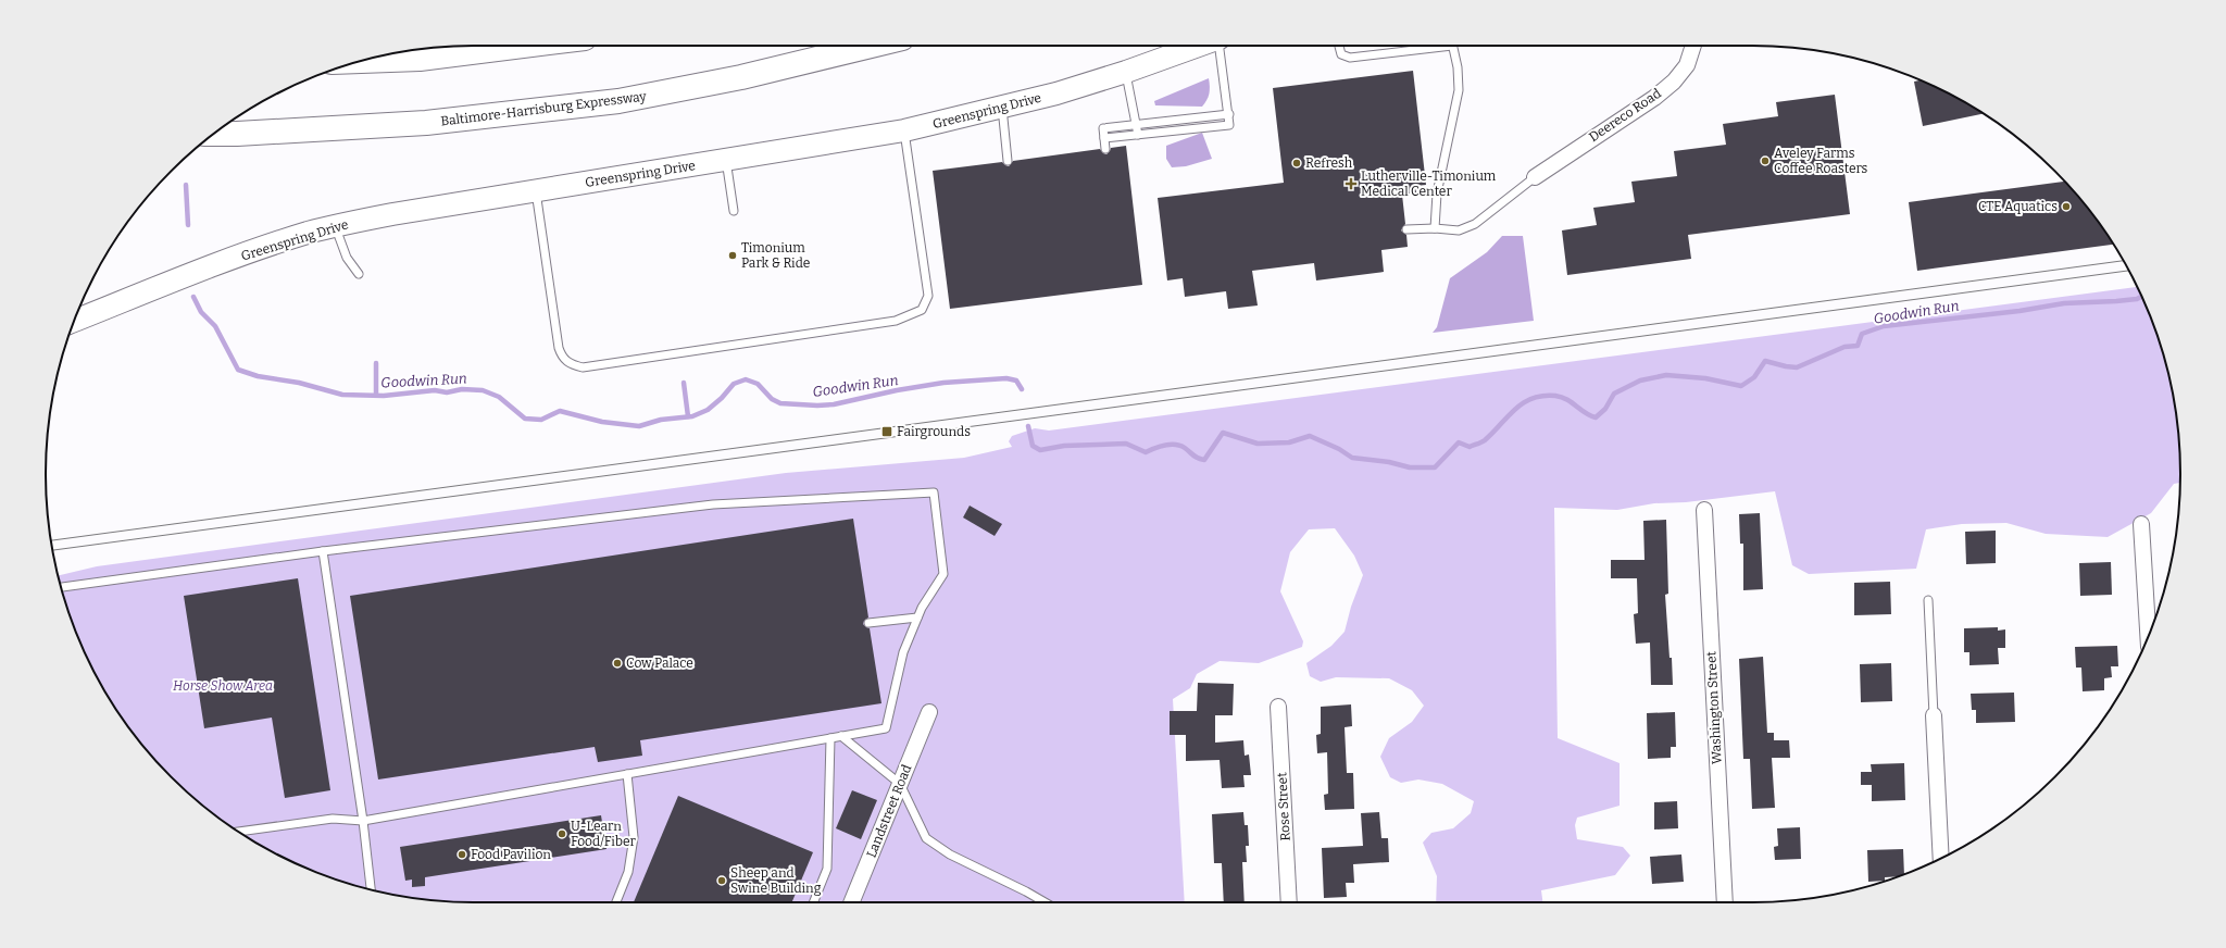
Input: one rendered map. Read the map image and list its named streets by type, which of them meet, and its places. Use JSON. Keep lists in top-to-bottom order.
{
  "streets": {
    "highway": ["Baltimore-Harrisburg Expressway"],
    "main road": ["Greenspring Drive"],
    "street": [
      "Deereco Road",
      "Washington Street",
      "Rose Street",
      "Landstreet Road"
    ]
  },
  "water": ["Goodwin Run"],
  "parks": ["Horse Show Area"],
  "places": {
    "other": [
      "Aveley Farms Coffee Roasters",
      "Refresh",
      "CTE Aquatics",
      "Timonium Park & Ride",
      "Cow Palace",
      "U-Learn Food/Fiber",
      "Food Pavilion",
      "Sheep and Swine Building"
    ],
    "health": ["Lutherville-Timonium Medical Center"],
    "transit": ["Fairgrounds"]
  }
}
